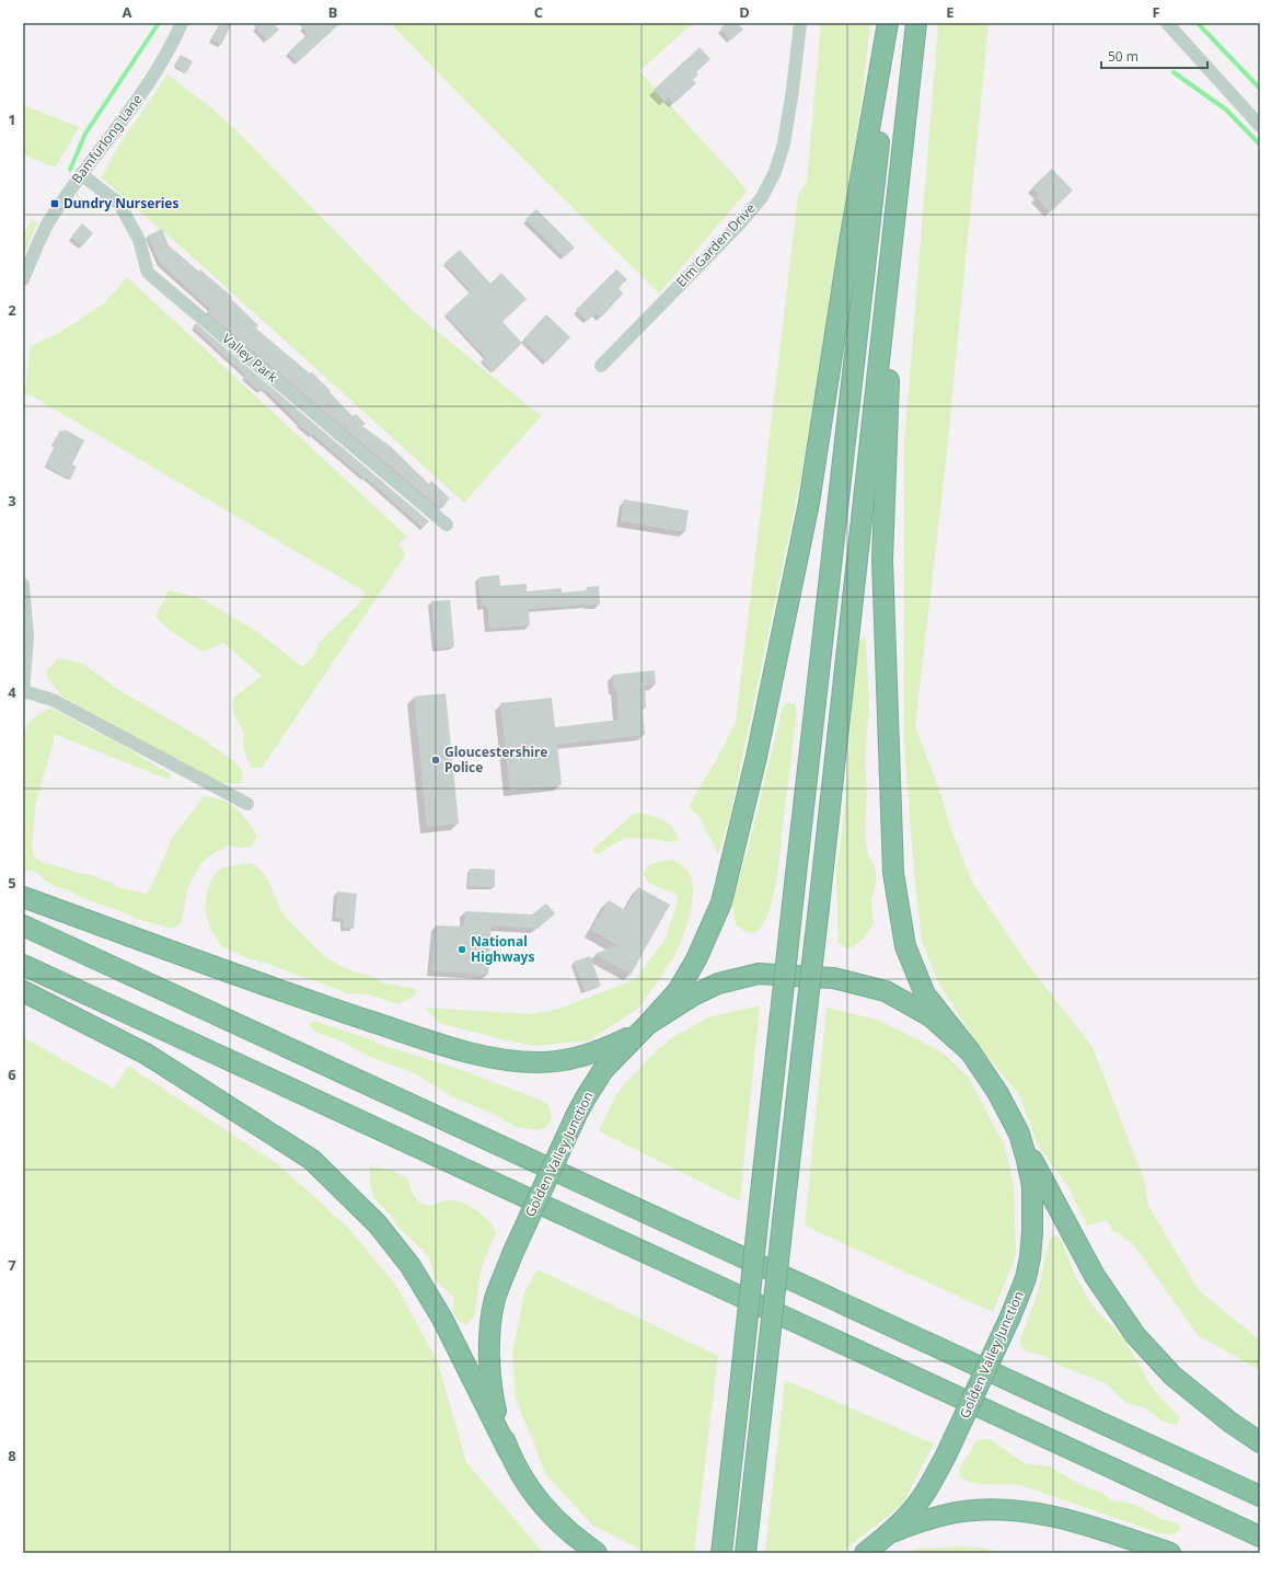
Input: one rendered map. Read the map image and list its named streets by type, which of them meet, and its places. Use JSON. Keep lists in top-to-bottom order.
{
  "streets": {
    "highway": ["Golden Valley Junction"],
    "street": ["Bamfurlong Lane", "Elm Garden Drive", "Valley Park"]
  },
  "crossings": [
    ["Bamfurlong Lane", "Valley Park"]
  ],
  "places": {
    "transit": ["Dundry Nurseries"],
    "other": ["Gloucestershire Police", "National Highways"]
  },
  "scale_bar": "50 m",
  "grid": {
    "columns": [
      "A",
      "B",
      "C",
      "D",
      "E",
      "F"
    ],
    "rows": [
      "1",
      "2",
      "3",
      "4",
      "5",
      "6",
      "7",
      "8"
    ]
  }
}
